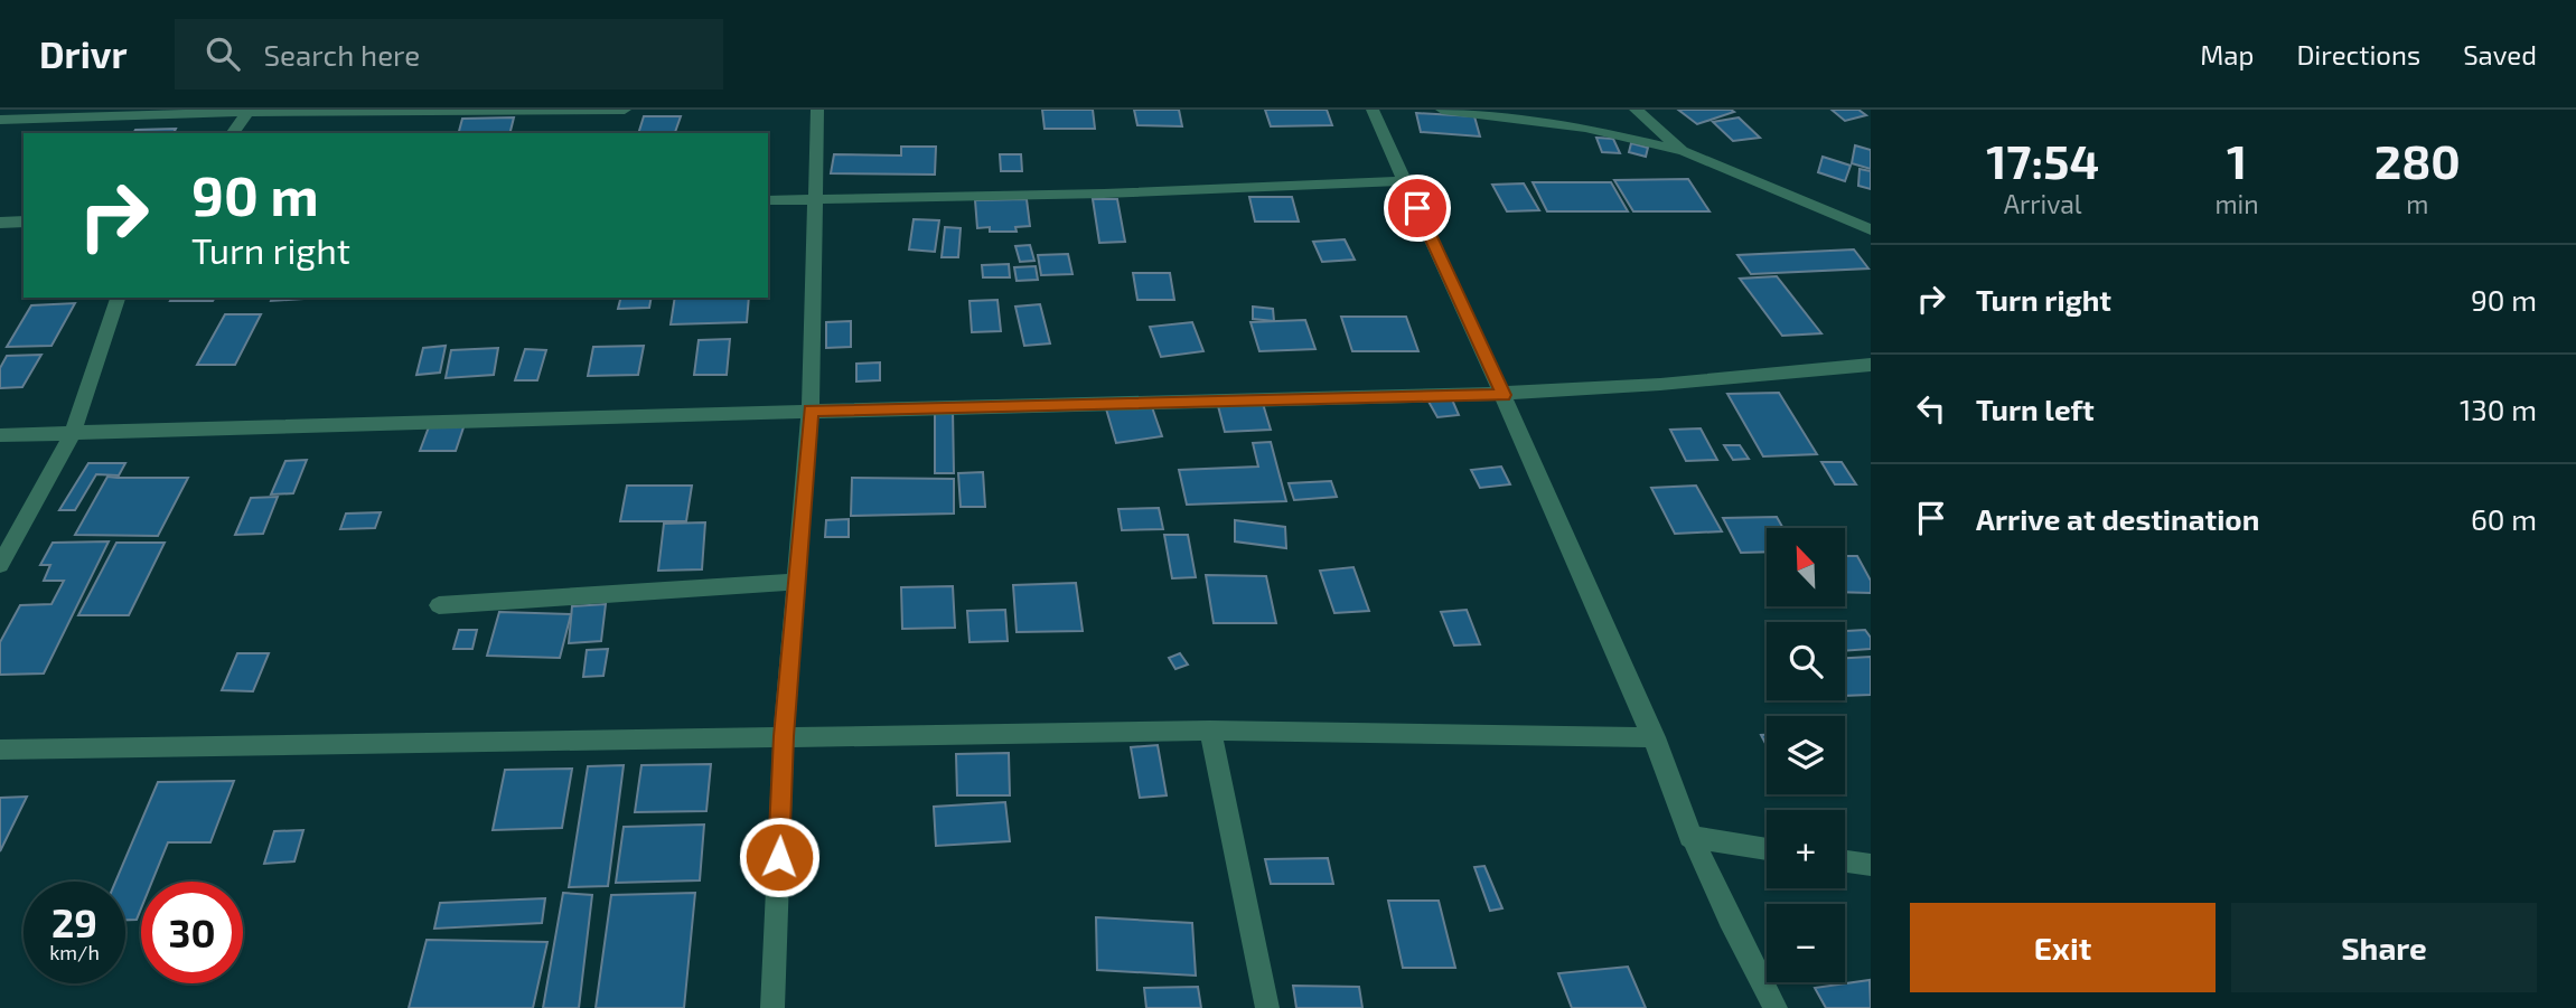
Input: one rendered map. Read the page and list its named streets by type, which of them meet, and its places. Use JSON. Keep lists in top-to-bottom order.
{
  "north": "top left",
  "page": {
    "header": "Drivr",
    "search": "Search here",
    "nav": ["Map", "Directions", "Saved"],
    "eta": [
      "17:54",
      "Arrival",
      "1",
      "min",
      "280",
      "m"
    ],
    "turn": ["90 m", "Turn right"],
    "list": [
      {
        "name": "Turn right",
        "value": "90 m"
      },
      {
        "name": "Turn left",
        "value": "130 m"
      },
      {
        "name": "Arrive at destination",
        "value": "60 m"
      }
    ],
    "map_buttons": ["+", "−"],
    "speed": "29 km/h",
    "limit": "30",
    "buttons": ["Exit", "Share"]
  }
}
